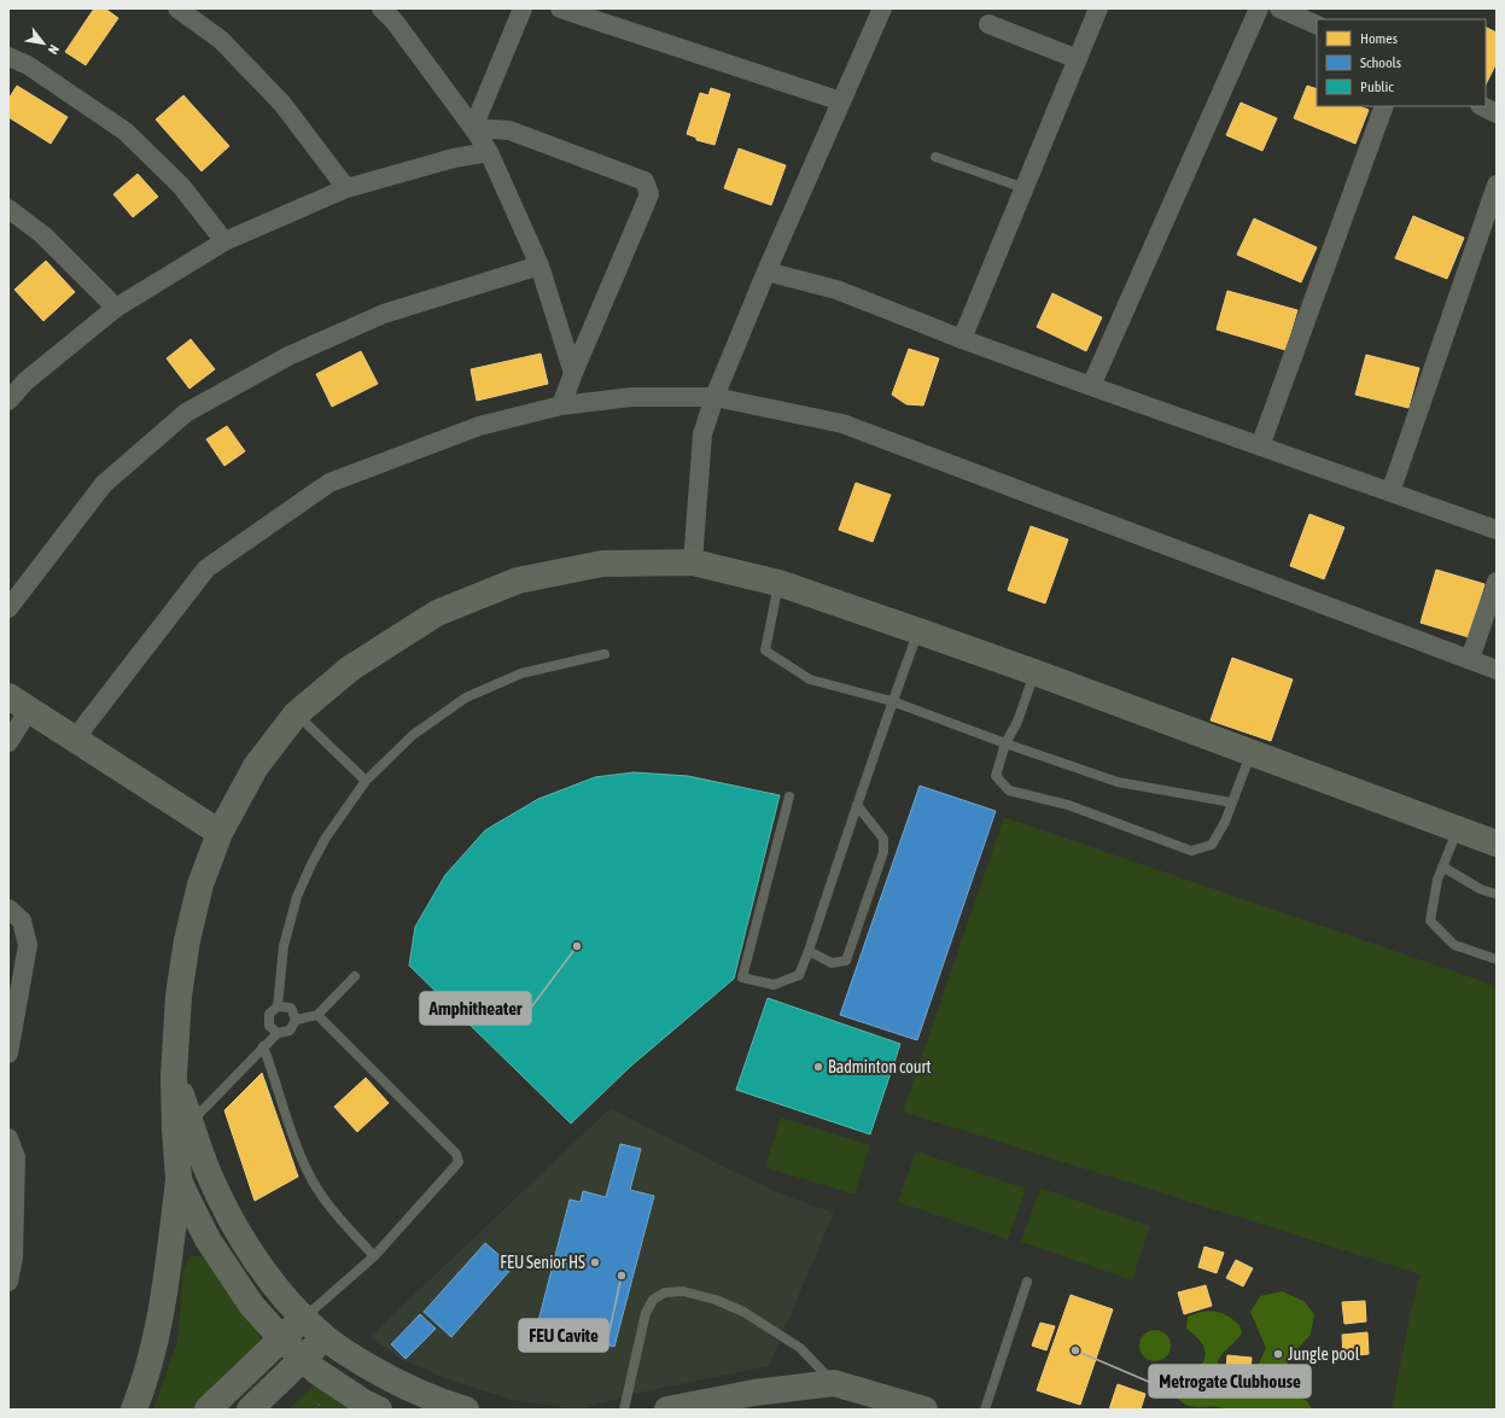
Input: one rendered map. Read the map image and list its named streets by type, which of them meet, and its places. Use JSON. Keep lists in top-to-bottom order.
{
  "places": [
    "Amphitheater",
    "Badminton court",
    "FEU Senior HS",
    "FEU Cavite",
    "Metrogate Clubhouse",
    "Jungle pool"
  ],
  "legend": ["Homes", "Schools", "Public"],
  "north": "bottom right"
}
